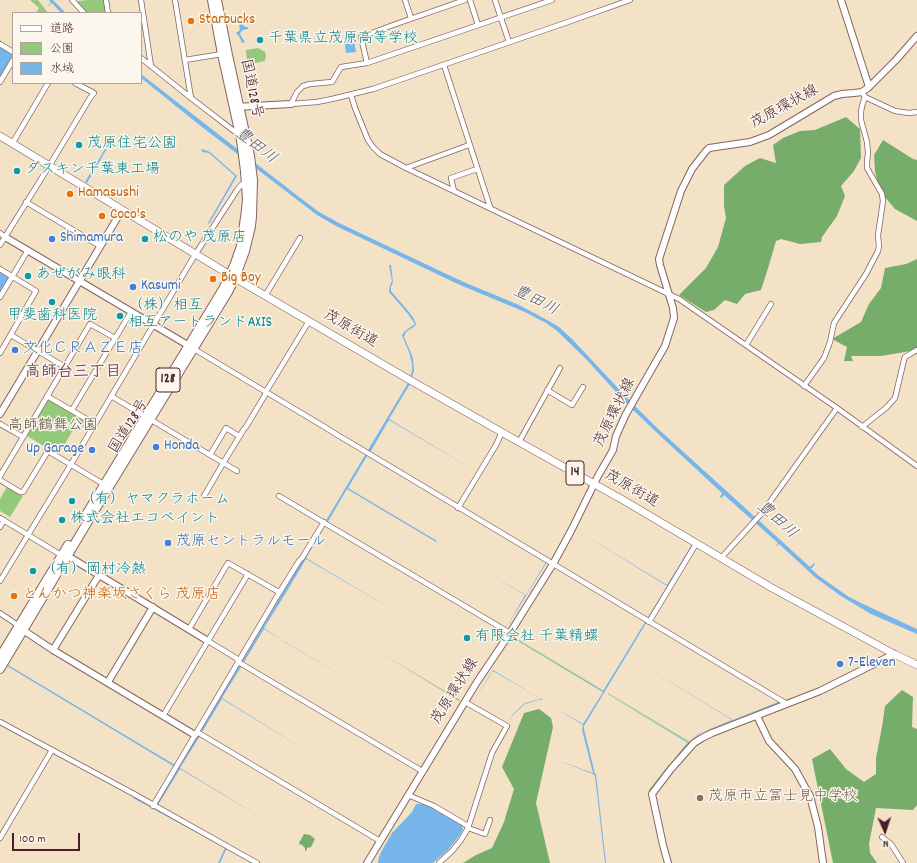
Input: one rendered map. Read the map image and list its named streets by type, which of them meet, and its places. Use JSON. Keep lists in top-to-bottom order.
{
  "streets": {
    "highway": ["国道128号", "128"],
    "main road": ["茂原街道", "14"],
    "street": ["茂原環状線"]
  },
  "crossings": [
    ["国道128号", "茂原街道"],
    ["茂原環状線", "茂原街道"]
  ],
  "districts": ["高師台三丁目"],
  "water": ["豊田川"],
  "parks": ["高師鶴舞公園"],
  "places": [
    "Starbucks",
    "千葉県立茂原高等学校",
    "茂原住宅公園",
    "ダスキン千葉東工場",
    "Hamasushi",
    "Coco's",
    "Shimamura",
    "松のや 茂原店",
    "あぜがみ眼科",
    "Big Boy",
    "Kasumi",
    "甲斐歯科医院",
    "（株）相互 相互アートランドAXIS",
    "文化ＣＲＡＺＥ店",
    "Honda",
    "Up Garage",
    "（有）ヤマクラホーム",
    "株式会社エコペイント",
    "茂原セントラルモール",
    "（有）岡村冷熱",
    "とんかつ神楽坂さくら 茂原店",
    "有限会社 千葉精螺",
    "7-Eleven",
    "茂原市立冨士見中学校"
  ],
  "legend": ["道路", "公園", "水域"],
  "scale_bar": "100 m",
  "north": "bottom"
}
